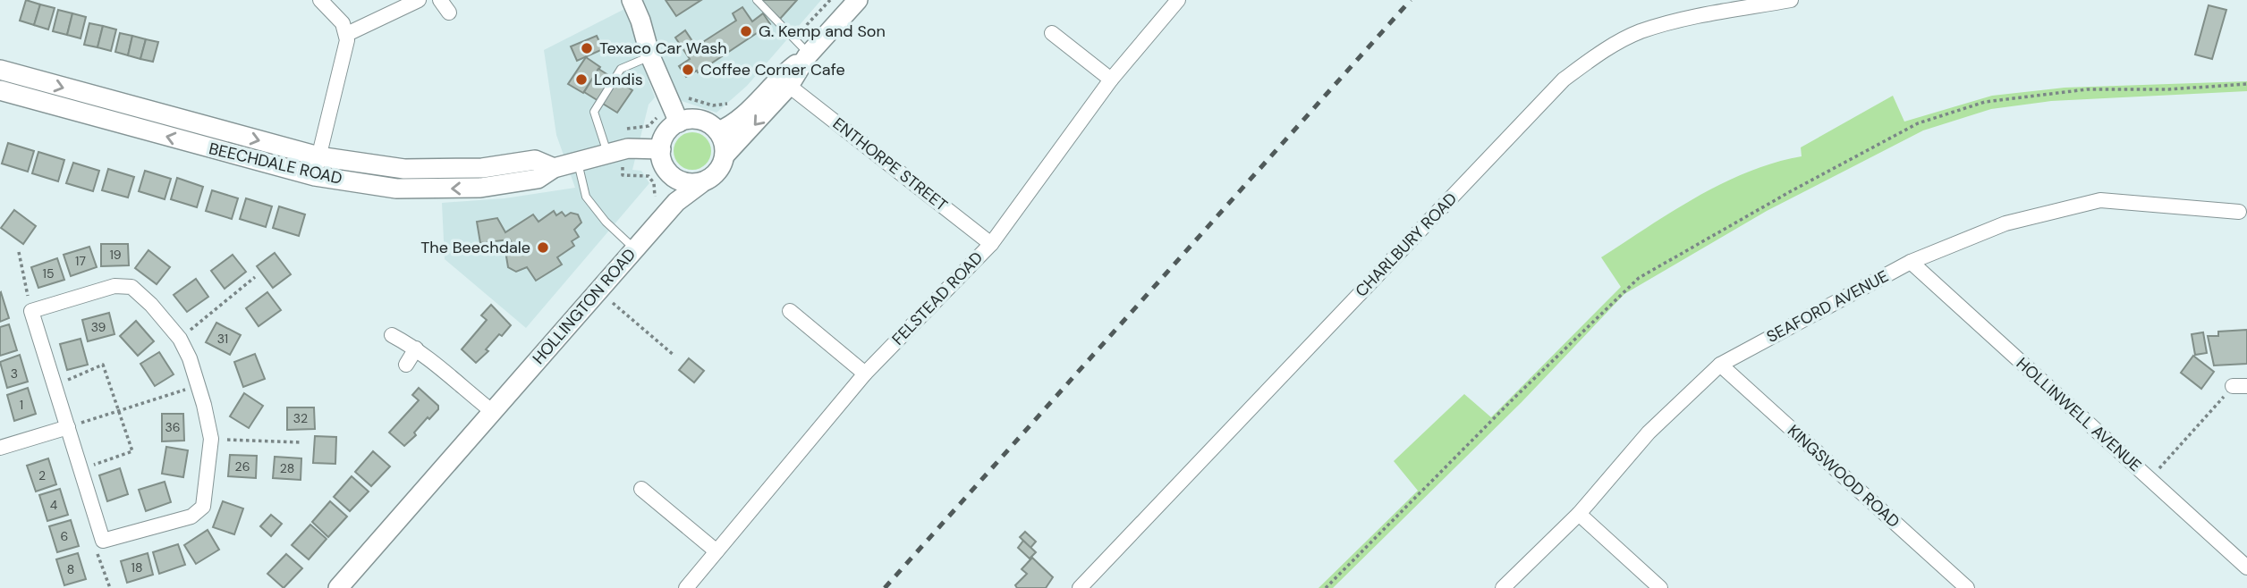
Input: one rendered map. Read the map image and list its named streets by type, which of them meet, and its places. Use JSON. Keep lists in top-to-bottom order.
{
  "streets": {
    "street": [
      "BEECHDALE ROAD",
      "ENTHORPE STREET",
      "CHARLBURY ROAD",
      "FELSTEAD ROAD",
      "HOLLINGTON ROAD",
      "SEAFORD AVENUE",
      "HOLLINWELL AVENUE",
      "KINGSWOOD ROAD"
    ]
  },
  "crossings": [
    ["BEECHDALE ROAD", "HOLLINGTON ROAD"],
    ["ENTHORPE STREET", "FELSTEAD ROAD"],
    ["SEAFORD AVENUE", "HOLLINWELL AVENUE"],
    ["SEAFORD AVENUE", "KINGSWOOD ROAD"]
  ],
  "places": [
    "G. Kemp and Son",
    "Texaco Car Wash",
    "Coffee Corner Cafe",
    "Londis",
    "The Beechdale"
  ],
  "house_numbers": [
    "19",
    "17",
    "15",
    "39",
    "31",
    "3",
    "1",
    "32",
    "36",
    "26",
    "28",
    "2",
    "4",
    "6",
    "18",
    "8"
  ]
}
